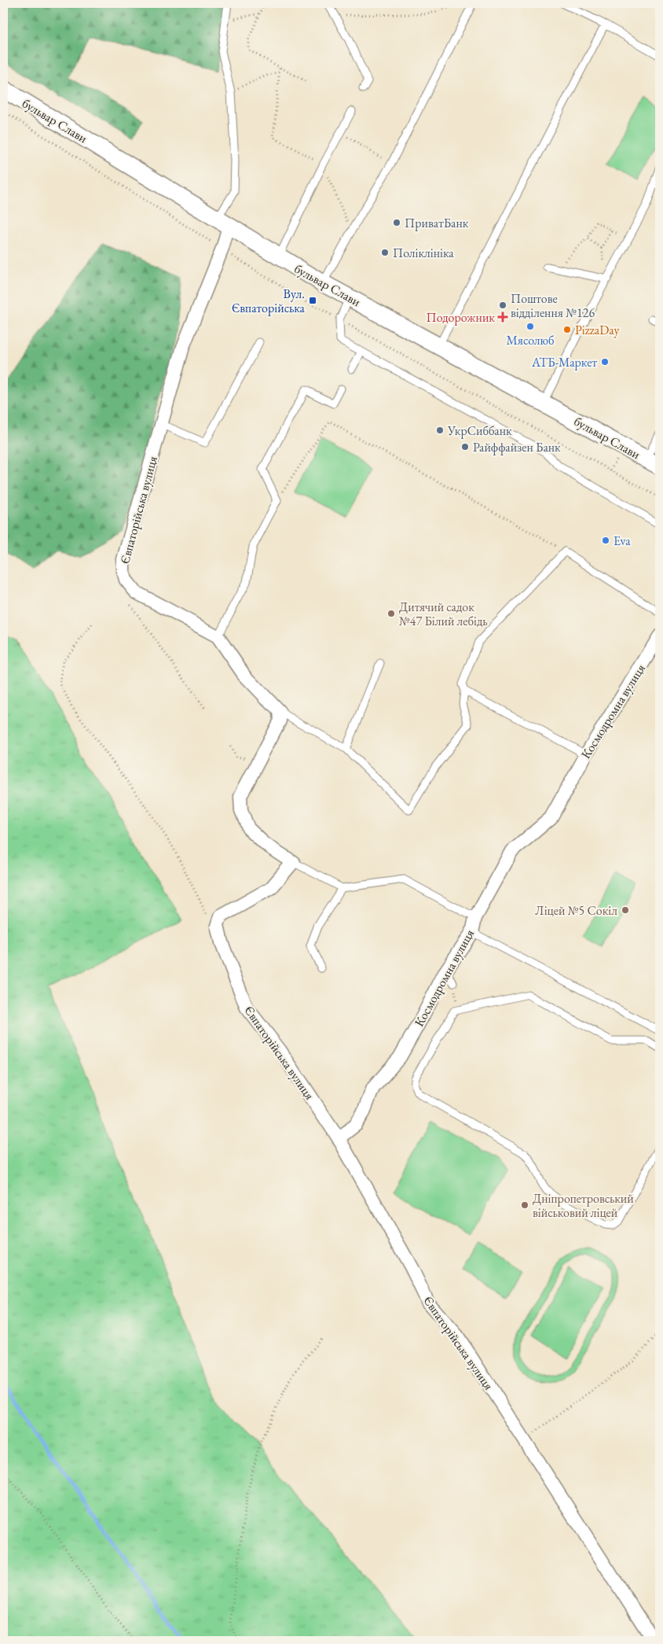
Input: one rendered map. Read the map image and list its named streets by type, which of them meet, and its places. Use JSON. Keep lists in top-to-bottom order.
{
  "streets": {
    "street": ["бульвар Слави", "Євпаторійська вулиця", "Космодромна вулиця"]
  },
  "crossings": [
    ["бульвар Слави", "Євпаторійська вулиця"],
    ["Євпаторійська вулиця", "Космодромна вулиця"]
  ],
  "places": {
    "other": [
      "ПриватБанк",
      "Поліклініка",
      "Поштове відділення №126",
      "Мясолюб",
      "PizzaDay",
      "АТБ-Маркет",
      "УкрСиббанк",
      "Райффайзен Банк",
      "Eva",
      "Дитячий садок №47 Білий лебідь",
      "Ліцей №5 Сокіл",
      "Дніпропетровський військовий ліцей"
    ],
    "transit": ["Вул. Євпаторійська"],
    "health": ["Подорожник"]
  }
}
